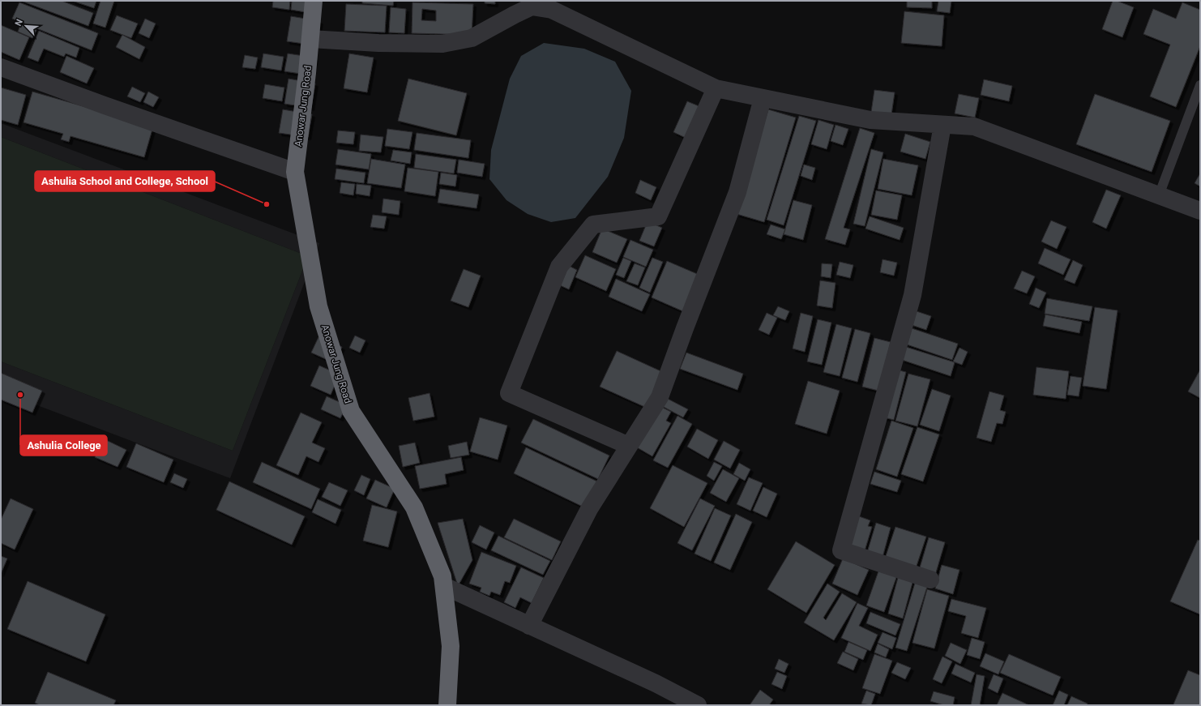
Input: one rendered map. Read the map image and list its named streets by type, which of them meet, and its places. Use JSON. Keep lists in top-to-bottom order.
{
  "streets": {
    "highway": ["Anowar Jung Road"]
  },
  "places": ["Ashulia School and College, School", "Ashulia College"],
  "north": "top left"
}
